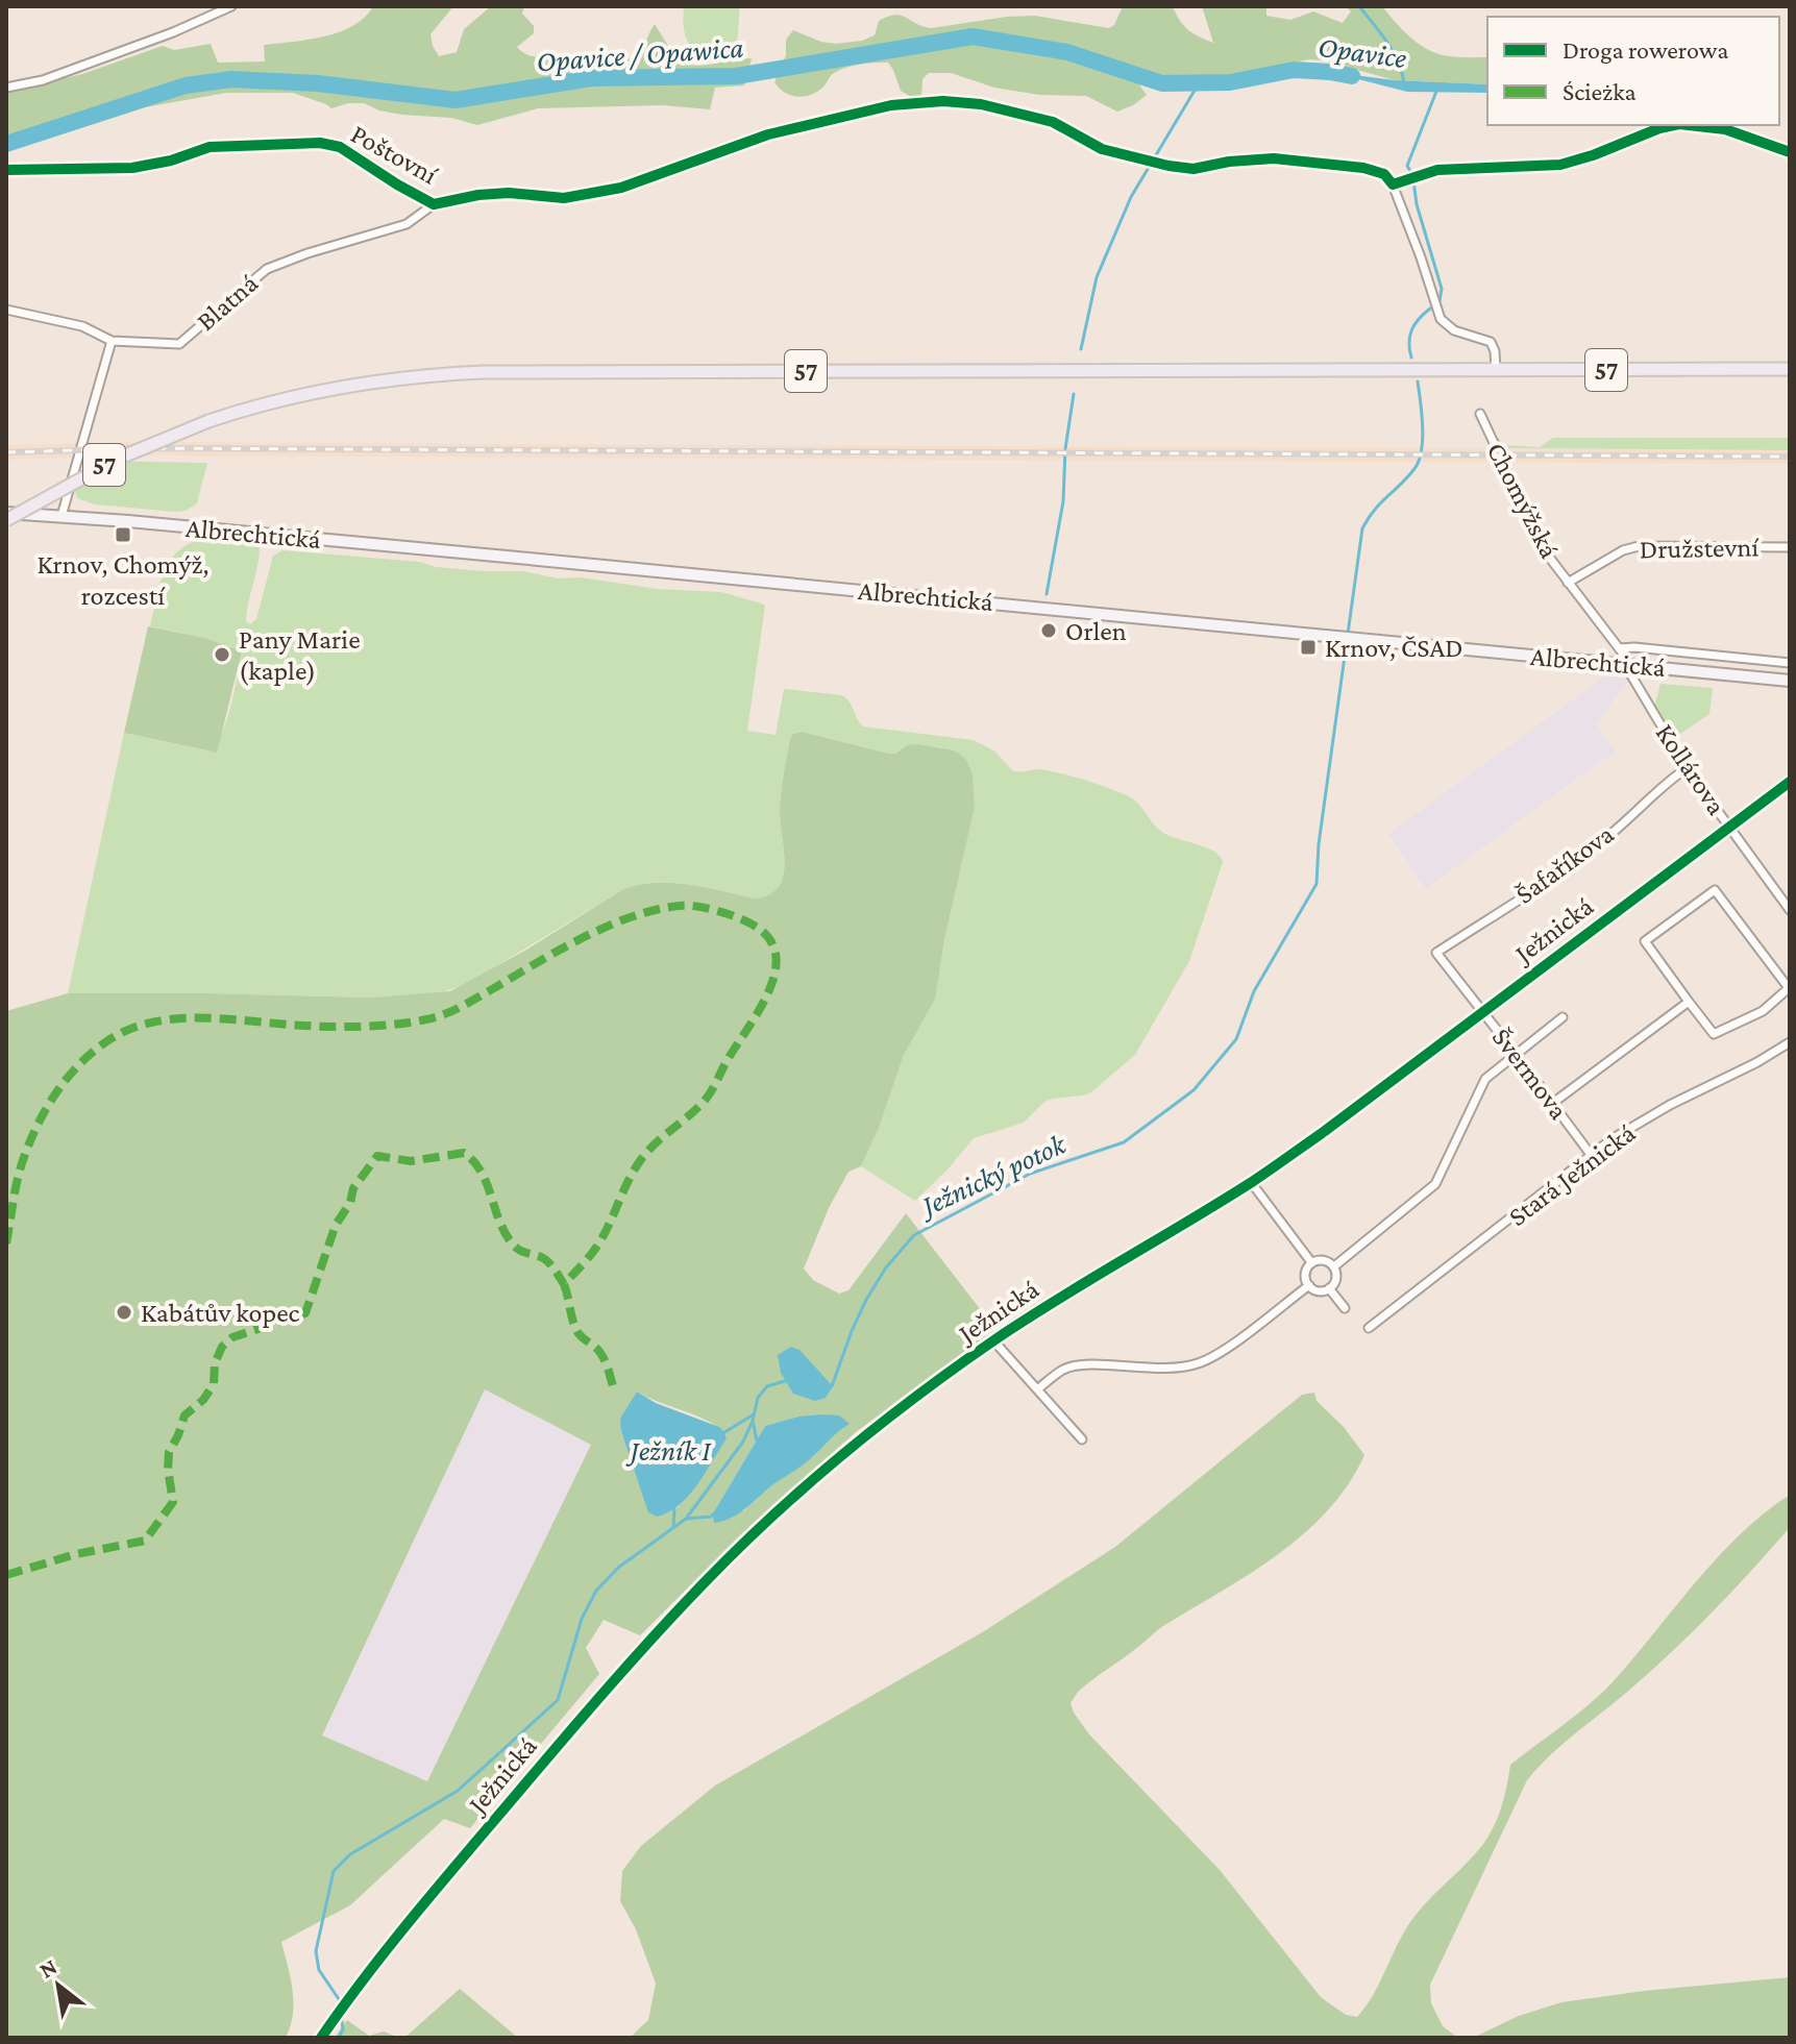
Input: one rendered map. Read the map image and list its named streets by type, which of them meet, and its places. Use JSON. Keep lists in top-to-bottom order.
{
  "streets": {
    "main road": ["57"],
    "street": [
      "Poštovní",
      "Blatná",
      "Chomýžská",
      "Albrechtická",
      "Družstevní",
      "Kollárova",
      "Šafaříkova",
      "Ježnická",
      "Švermova",
      "Stará Ježnická"
    ]
  },
  "crossings": [
    ["Poštovní", "Blatná"],
    ["Chomýžská", "Albrechtická"],
    ["Chomýžská", "Družstevní"],
    ["Chomýžská", "Kollárova"],
    ["Albrechtická", "Kollárova"],
    ["Kollárova", "Šafaříkova"],
    ["Kollárova", "Ježnická"],
    ["Šafaříkova", "Švermova"],
    ["Ježnická", "Švermova"],
    ["Švermova", "Stará Ježnická"]
  ],
  "water": [
    "Opavice",
    "Opavice / Opawica",
    "Ježnický potok",
    "Ježník I"
  ],
  "places": {
    "transit": ["Krnov, Chomýž, rozcestí", "Krnov, ČSAD"],
    "other": ["Orlen", "Pany Marie (kaple)", "Kabátův kopec"]
  },
  "legend": ["Droga rowerowa", "Ścieżka"],
  "north": "top left"
}
